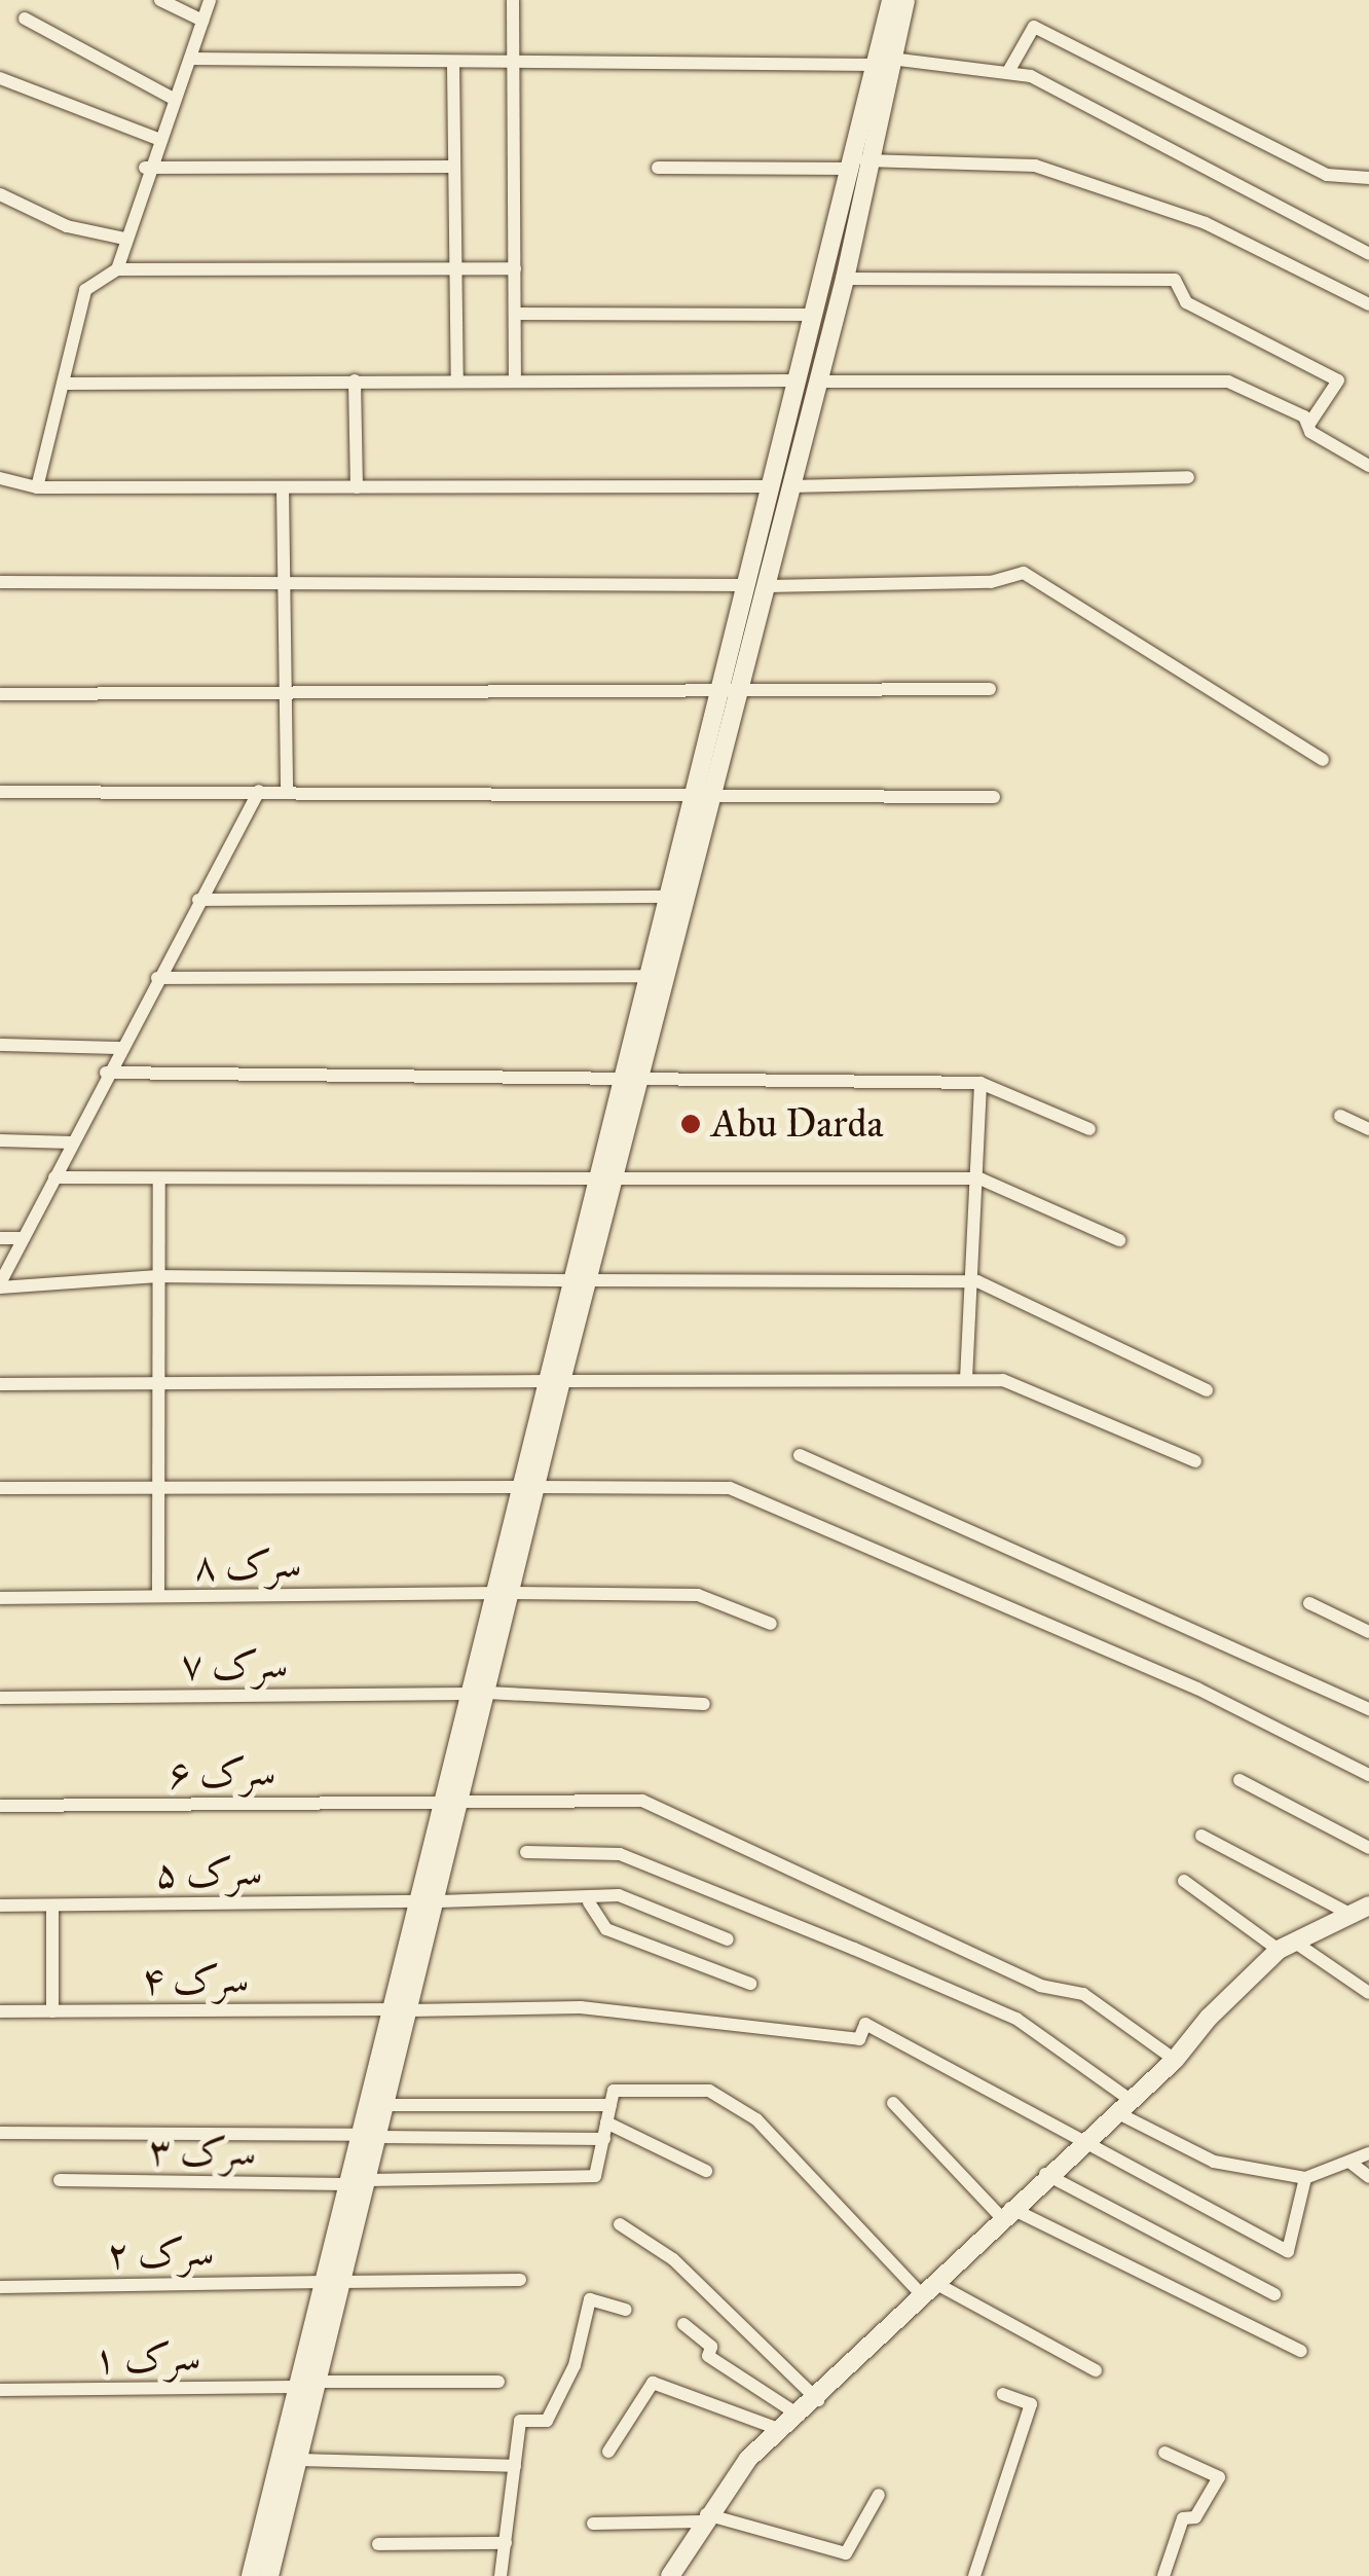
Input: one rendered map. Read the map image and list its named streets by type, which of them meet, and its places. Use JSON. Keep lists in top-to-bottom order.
{
  "streets": {
    "street": [
      "سرک ۸",
      "سرک ۷",
      "سرک ۶",
      "سرک ۵",
      "سرک ۴",
      "سرک ۳",
      "سرک ۲",
      "سرک ۱"
    ]
  },
  "places": ["Abu Darda"]
}
